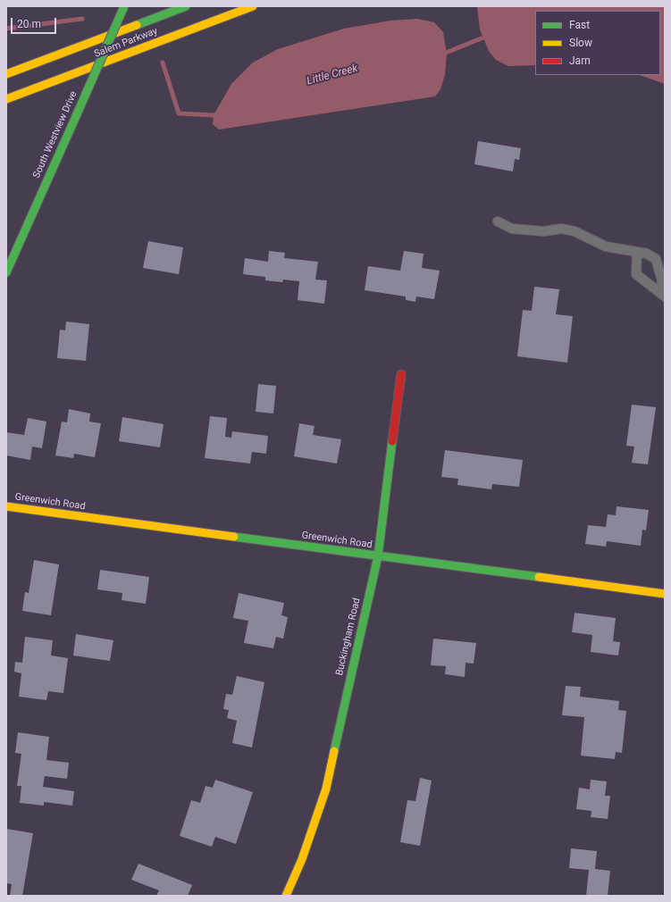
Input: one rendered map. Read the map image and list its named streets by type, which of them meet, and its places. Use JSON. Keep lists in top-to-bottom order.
{
  "streets": {
    "main road": [
      "Salem Parkway",
      "South Westview Drive",
      "Greenwich Road",
      "Buckingham Road"
    ]
  },
  "crossings": [
    ["Greenwich Road", "Buckingham Road"]
  ],
  "water": ["Little Creek"],
  "legend": ["Fast", "Slow", "Jam"],
  "scale_bar": "20 m"
}
